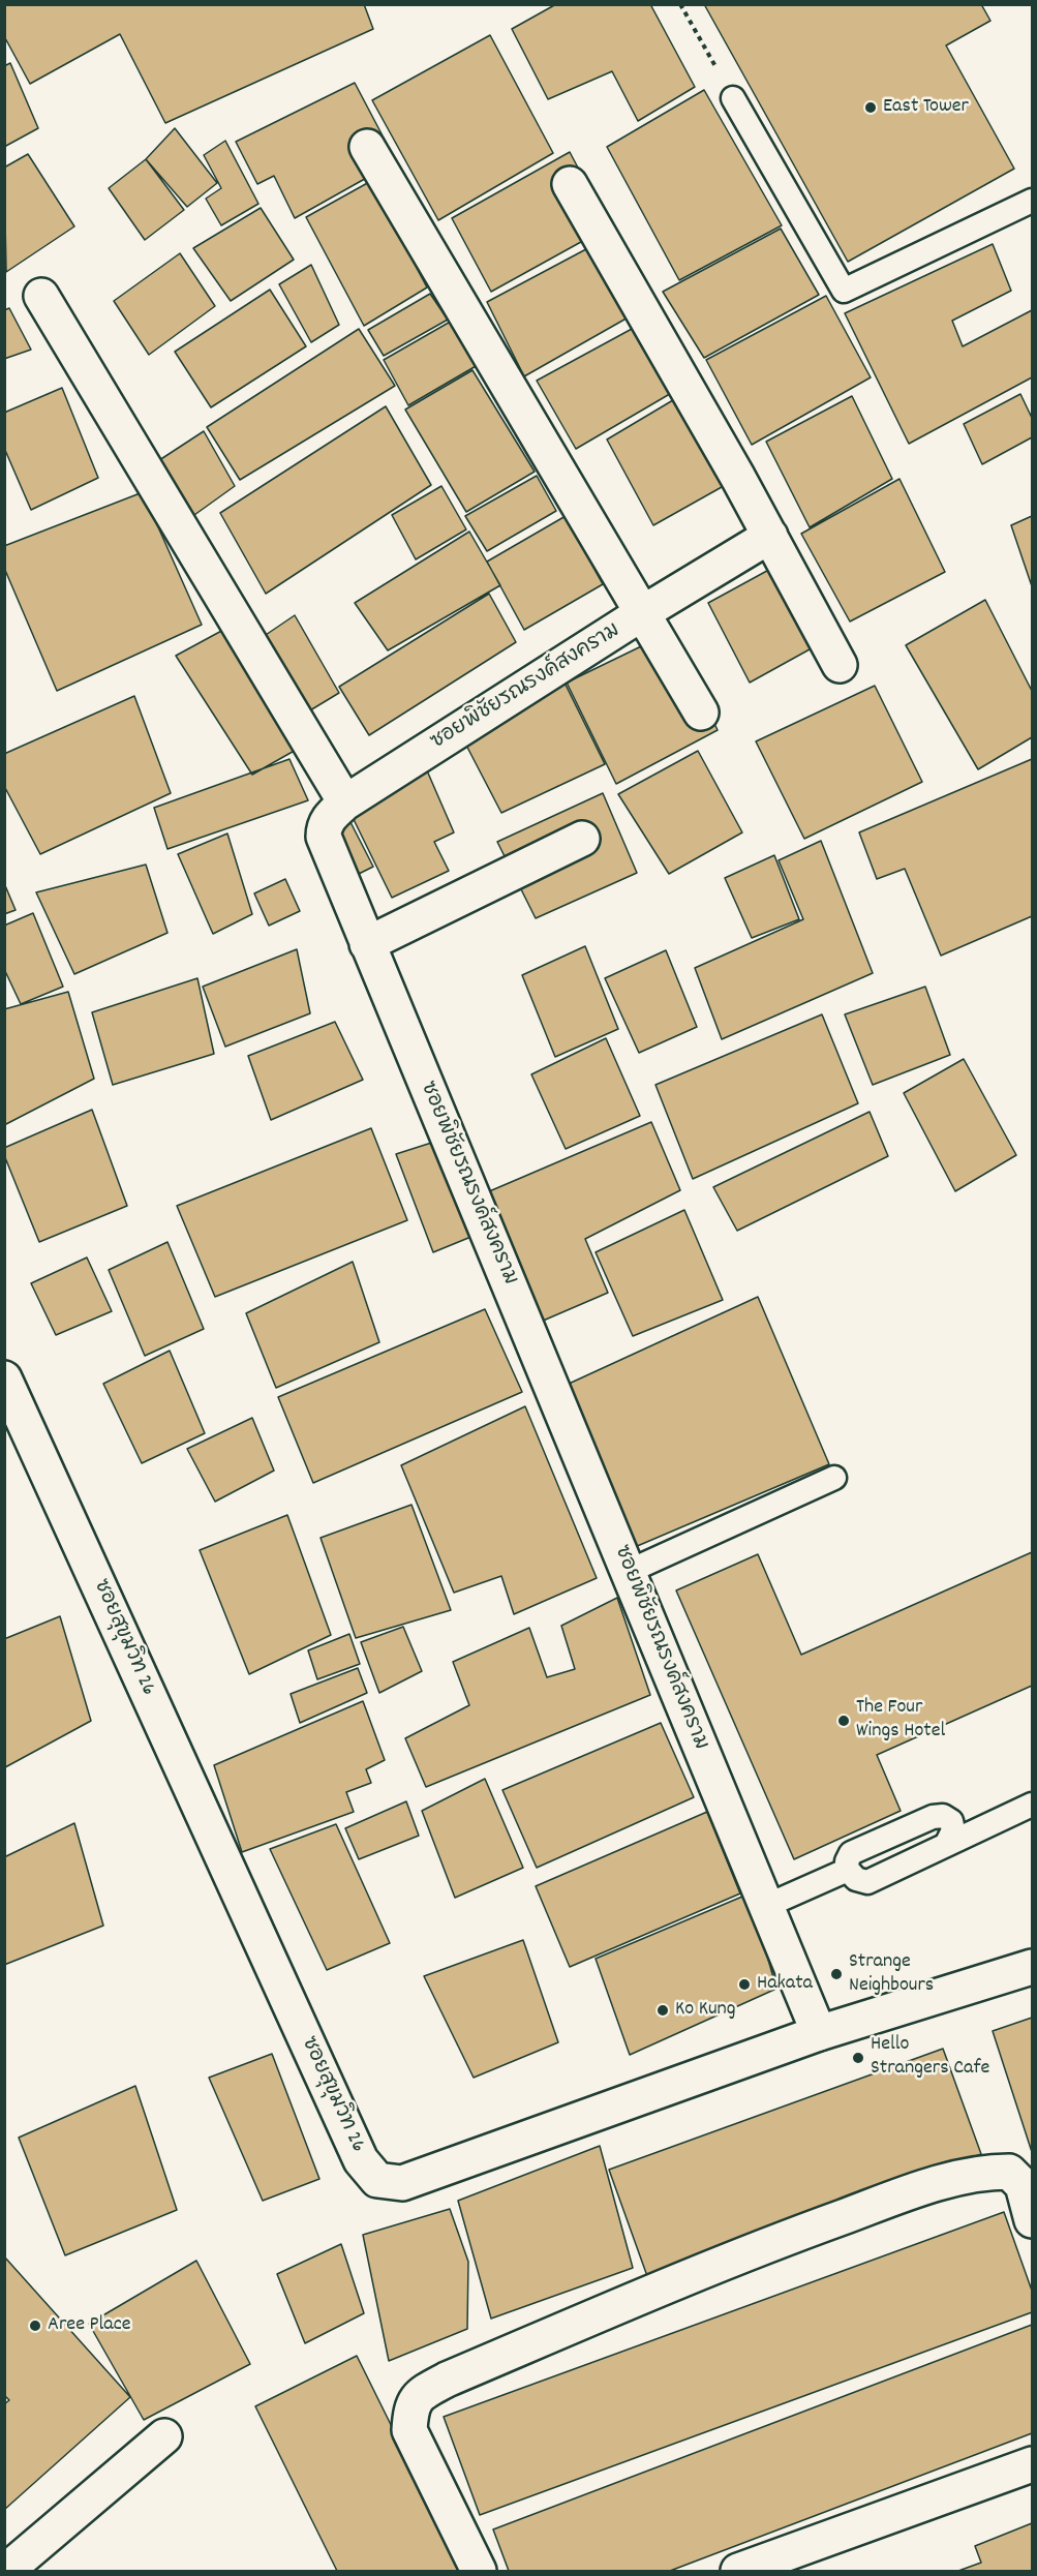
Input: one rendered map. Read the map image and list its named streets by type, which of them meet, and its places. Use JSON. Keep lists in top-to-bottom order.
{
  "streets": {
    "street": ["ซอยพิชัยรณรงค์สงคราม", "ซอยสุขุมวิท 26"]
  },
  "crossings": [
    ["ซอยพิชัยรณรงค์สงคราม", "ซอยสุขุมวิท 26"]
  ],
  "places": [
    "East Tower",
    "The Four Wings Hotel",
    "Strange Neighbours",
    "Hakata",
    "Ko Kung",
    "Hello Strangers Cafe",
    "Aree Place"
  ]
}
